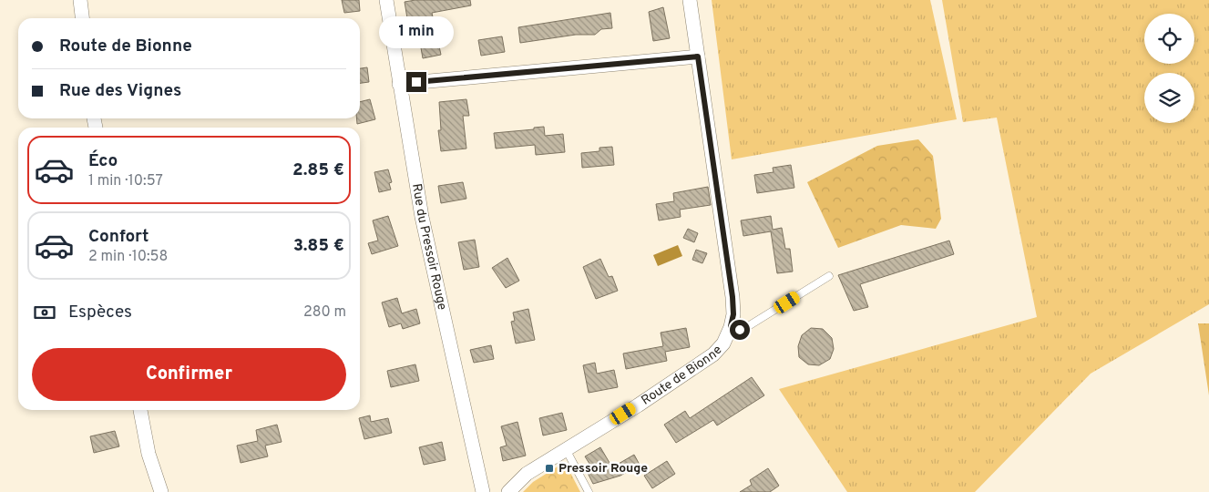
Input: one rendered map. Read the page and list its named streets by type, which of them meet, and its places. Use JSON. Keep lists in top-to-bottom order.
{
  "streets": {
    "street": ["Rue du Pressoir Rouge", "Route de Bionne"]
  },
  "places": {
    "transit": ["Pressoir Rouge"]
  },
  "page": {
    "bubble": "1 min",
    "banner": ["Route de Bionne", "Rue des Vignes"],
    "list": [
      {
        "name": "Éco",
        "note": "1 min · 10:57",
        "value": "2.85 €"
      },
      {
        "name": "Confort",
        "note": "2 min · 10:58",
        "value": "3.85 €"
      }
    ],
    "pay": ["Espèces", "280 m"],
    "buttons": "Confirmer"
  }
}
